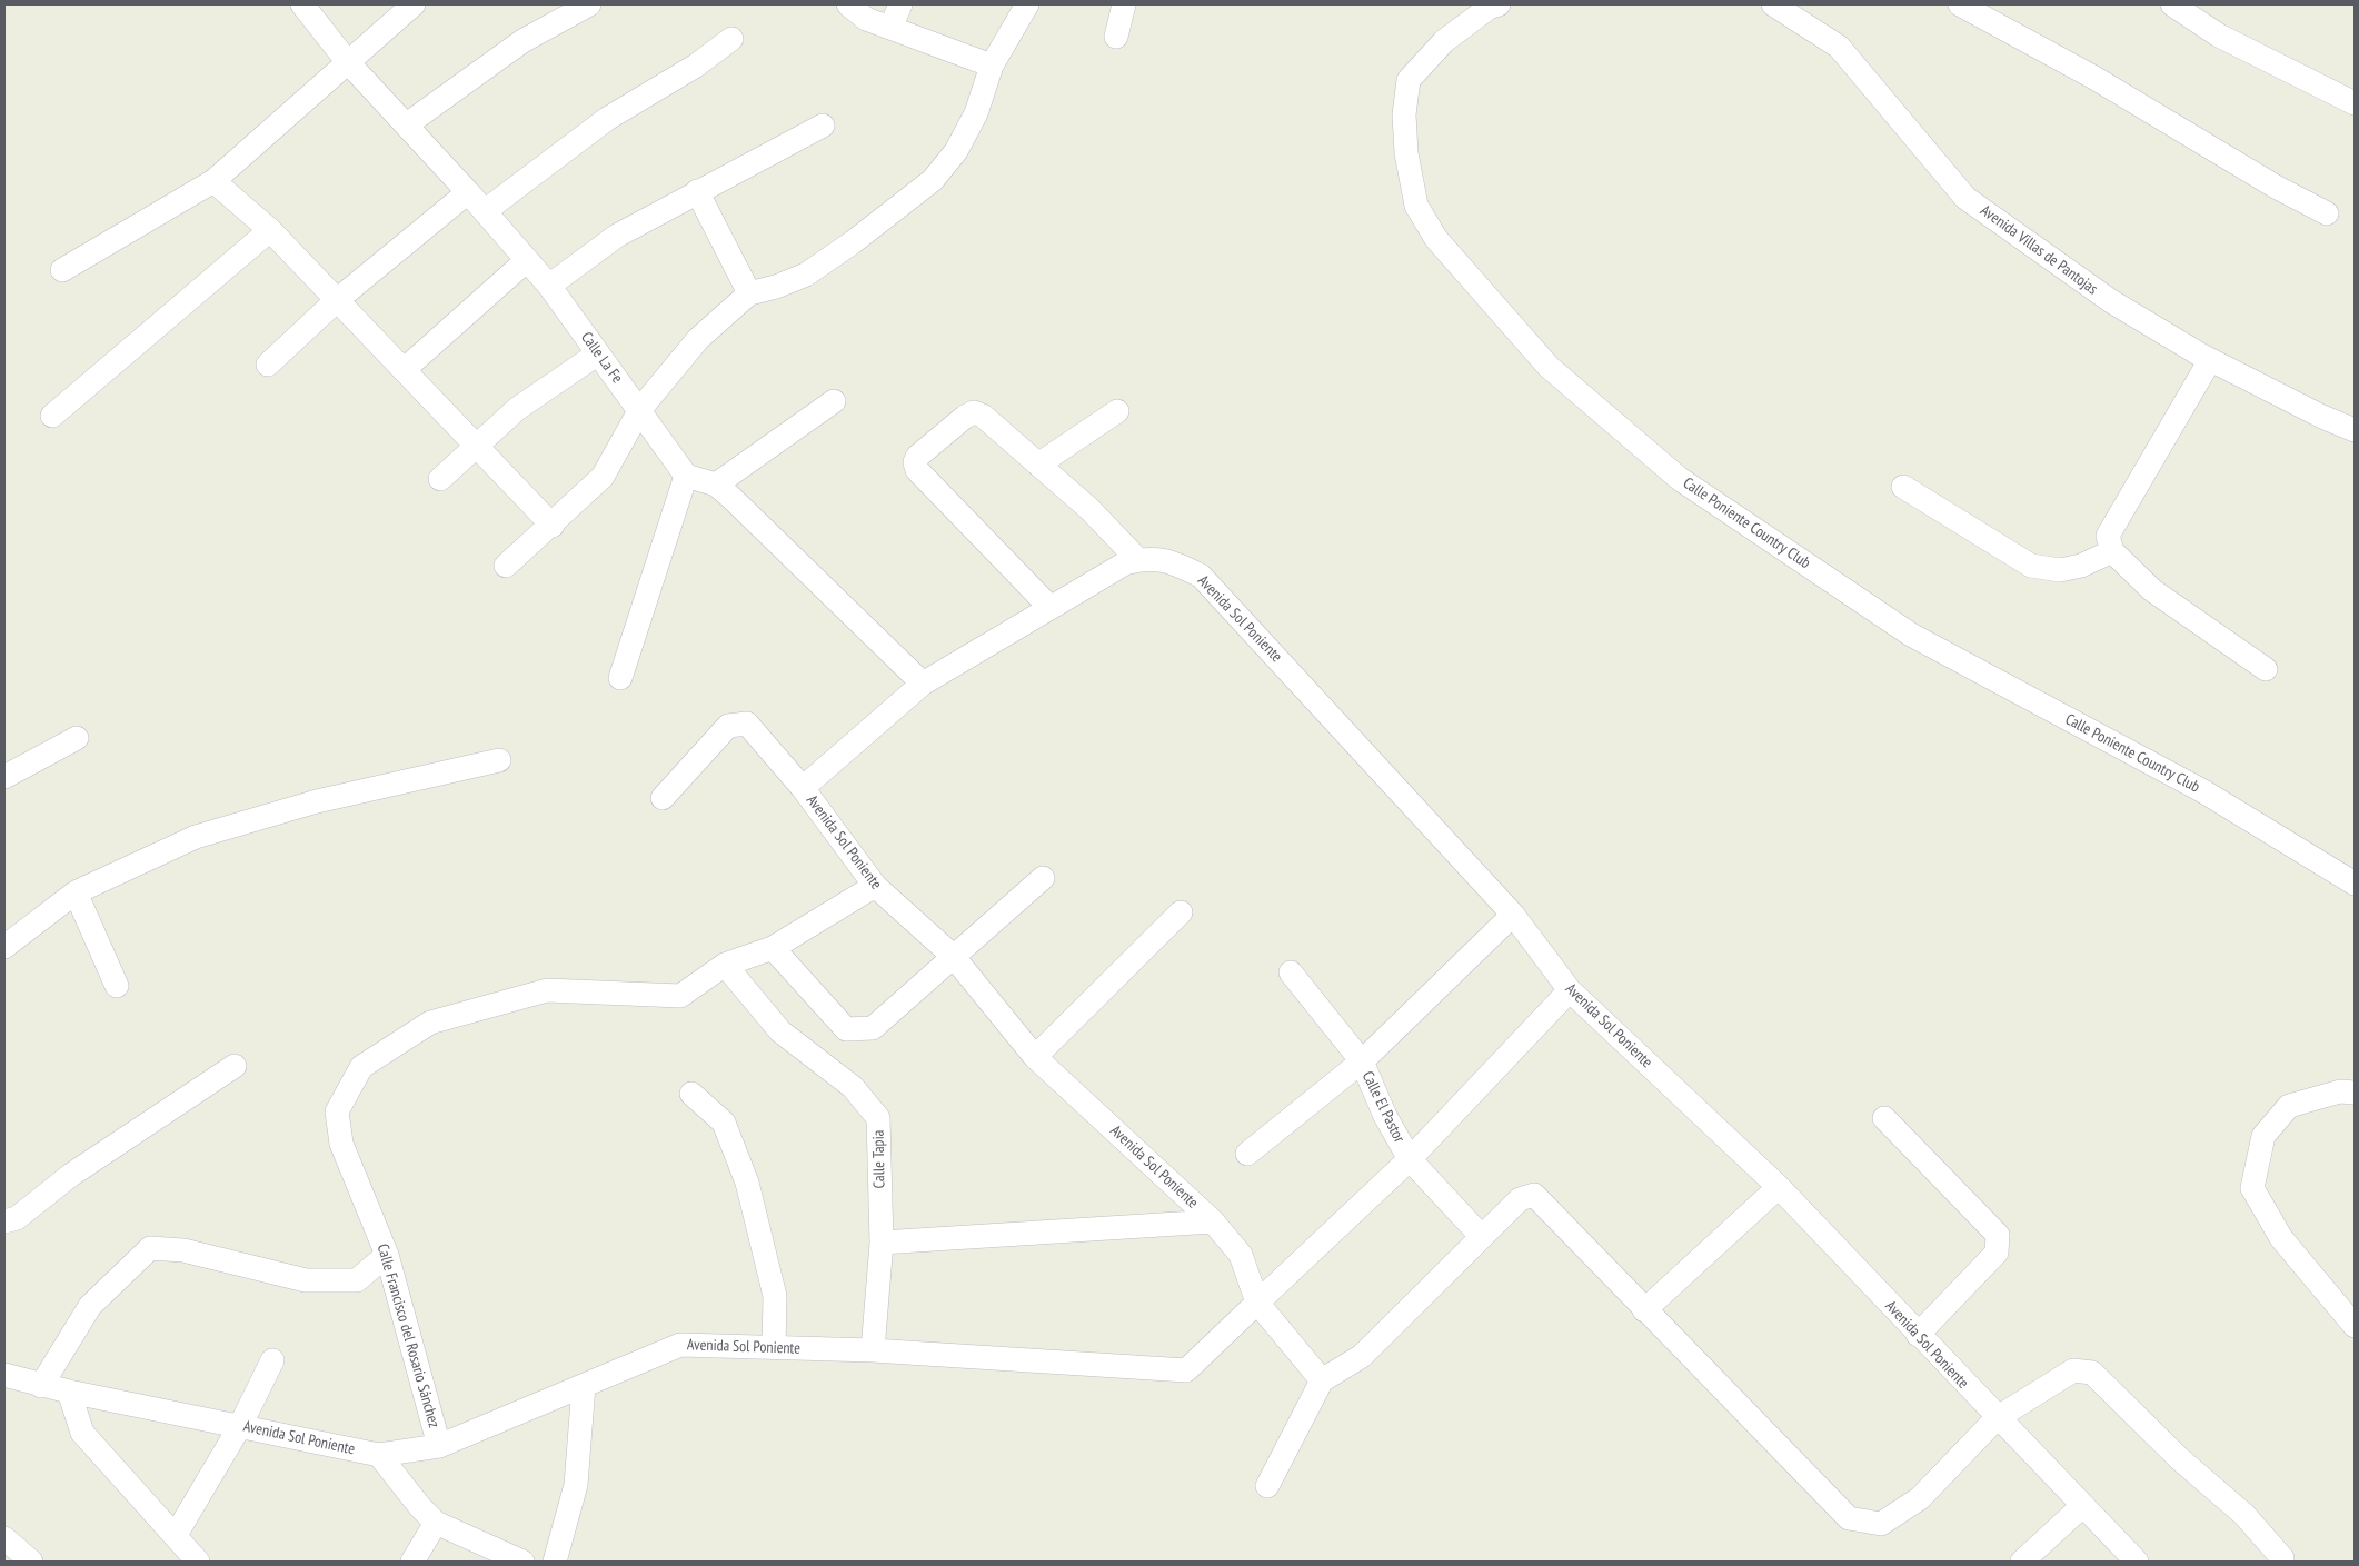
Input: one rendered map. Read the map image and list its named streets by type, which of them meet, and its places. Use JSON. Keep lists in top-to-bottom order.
{
  "streets": {
    "street": [
      "Avenida Villas de Pantojas",
      "Calle La Fe",
      "Calle Poniente Country Club",
      "Avenida Sol Poniente",
      "Calle El Pastor",
      "Calle Tapia",
      "Calle Francisco del Rosario Sánchez"
    ]
  },
  "crossings": [
    ["Avenida Sol Poniente", "Calle Tapia"],
    ["Avenida Sol Poniente", "Calle Francisco del Rosario Sánchez"],
    ["Calle Tapia", "Calle Francisco del Rosario Sánchez"]
  ]
}
